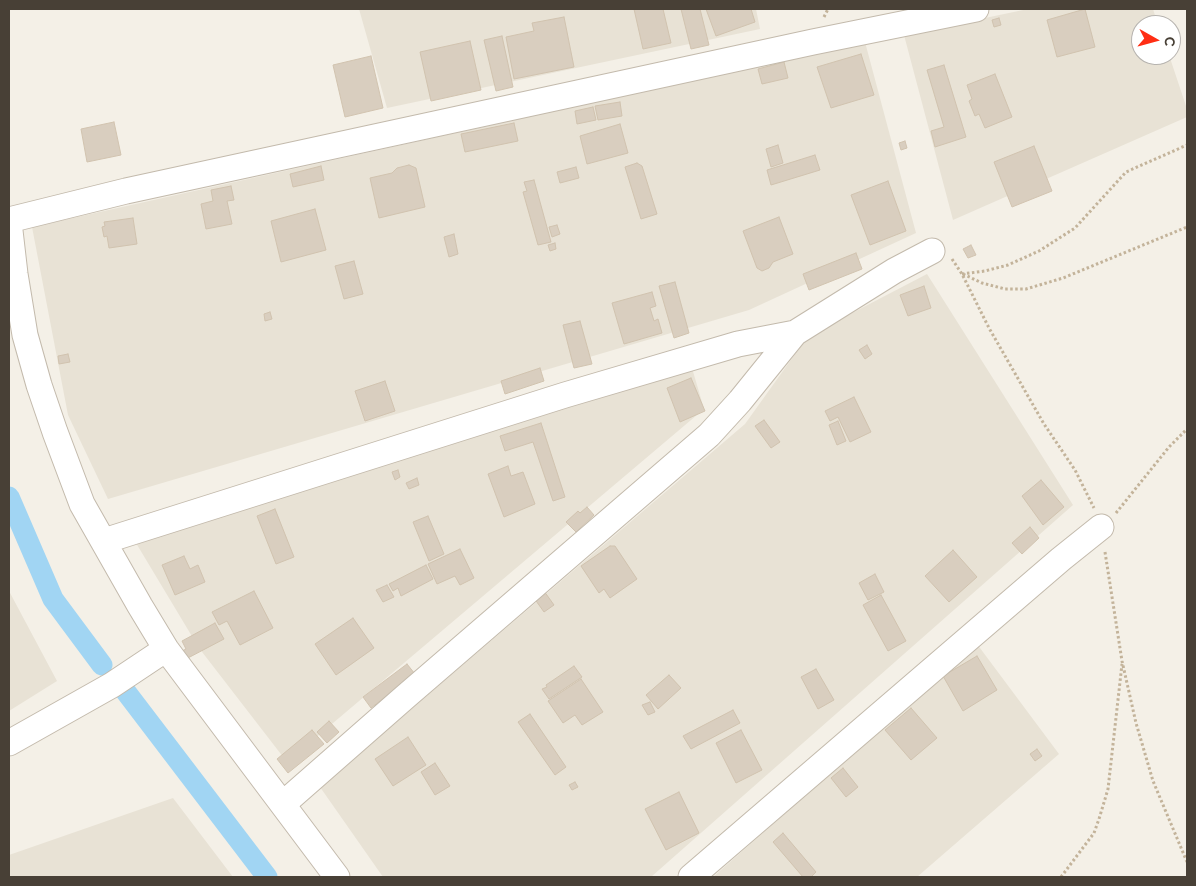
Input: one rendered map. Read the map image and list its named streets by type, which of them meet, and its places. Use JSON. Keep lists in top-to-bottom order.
{
  "north": "right"
}
